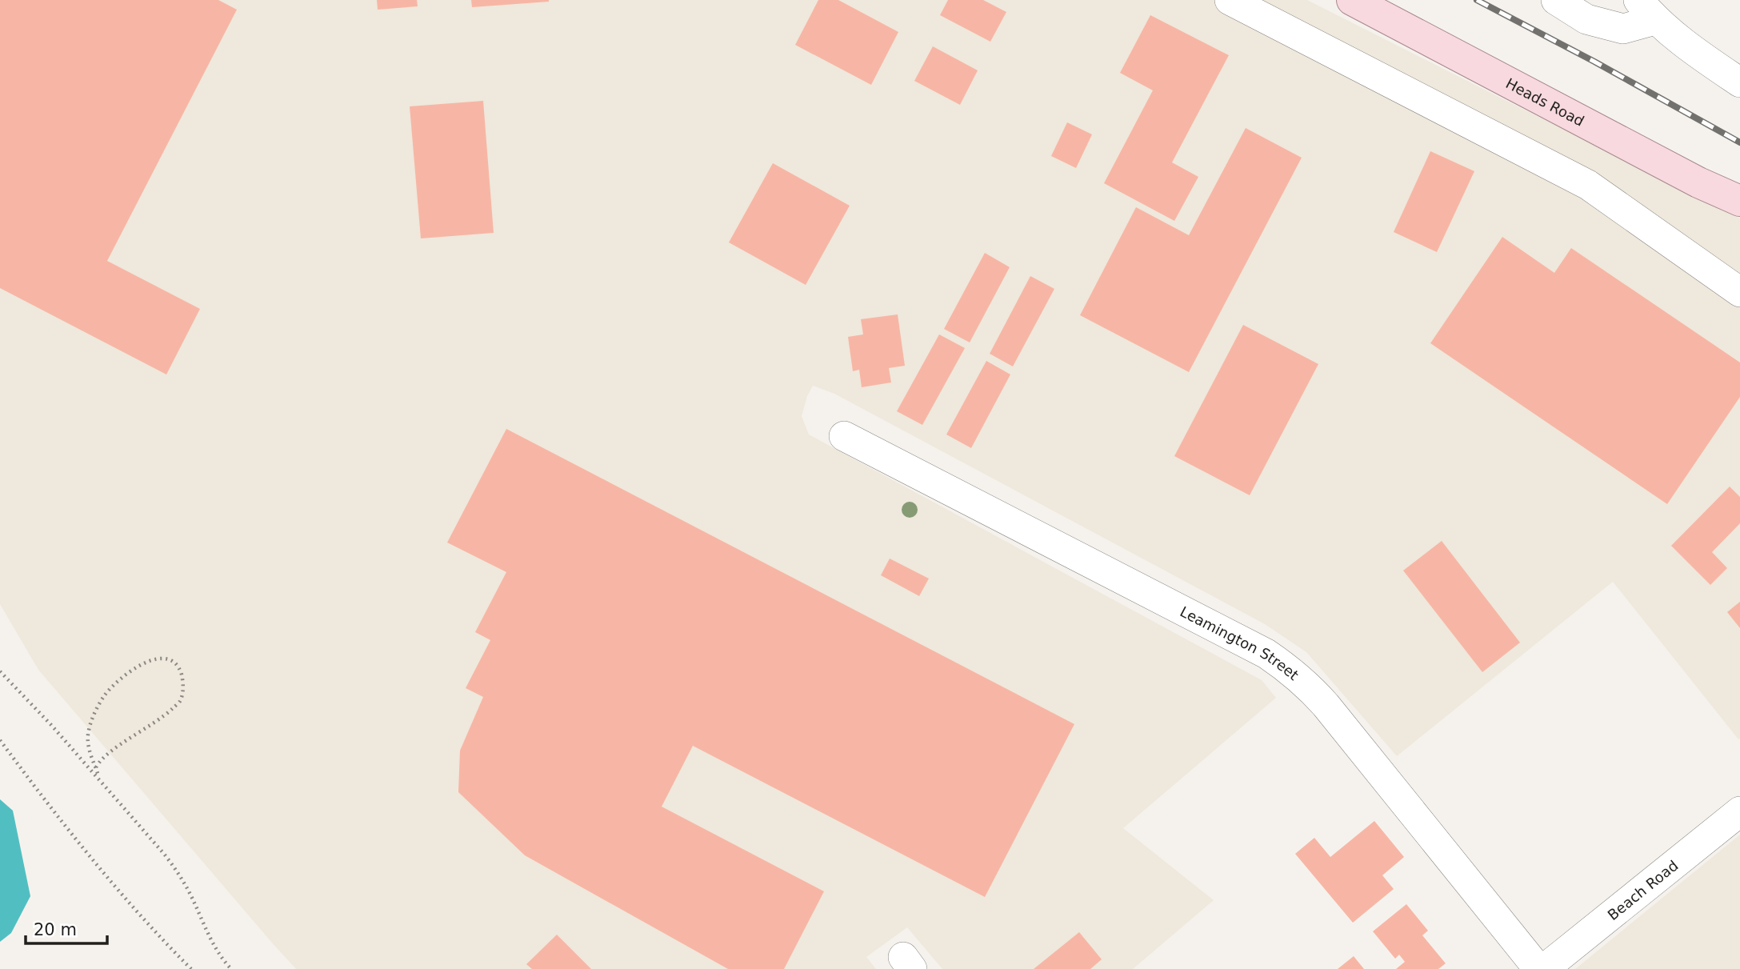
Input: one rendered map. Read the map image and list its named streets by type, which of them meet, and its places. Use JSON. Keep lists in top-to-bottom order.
{
  "streets": {
    "main road": ["Heads Road"],
    "street": ["Leamington Street", "Beach Road"]
  },
  "scale_bar": "20 m"
}
